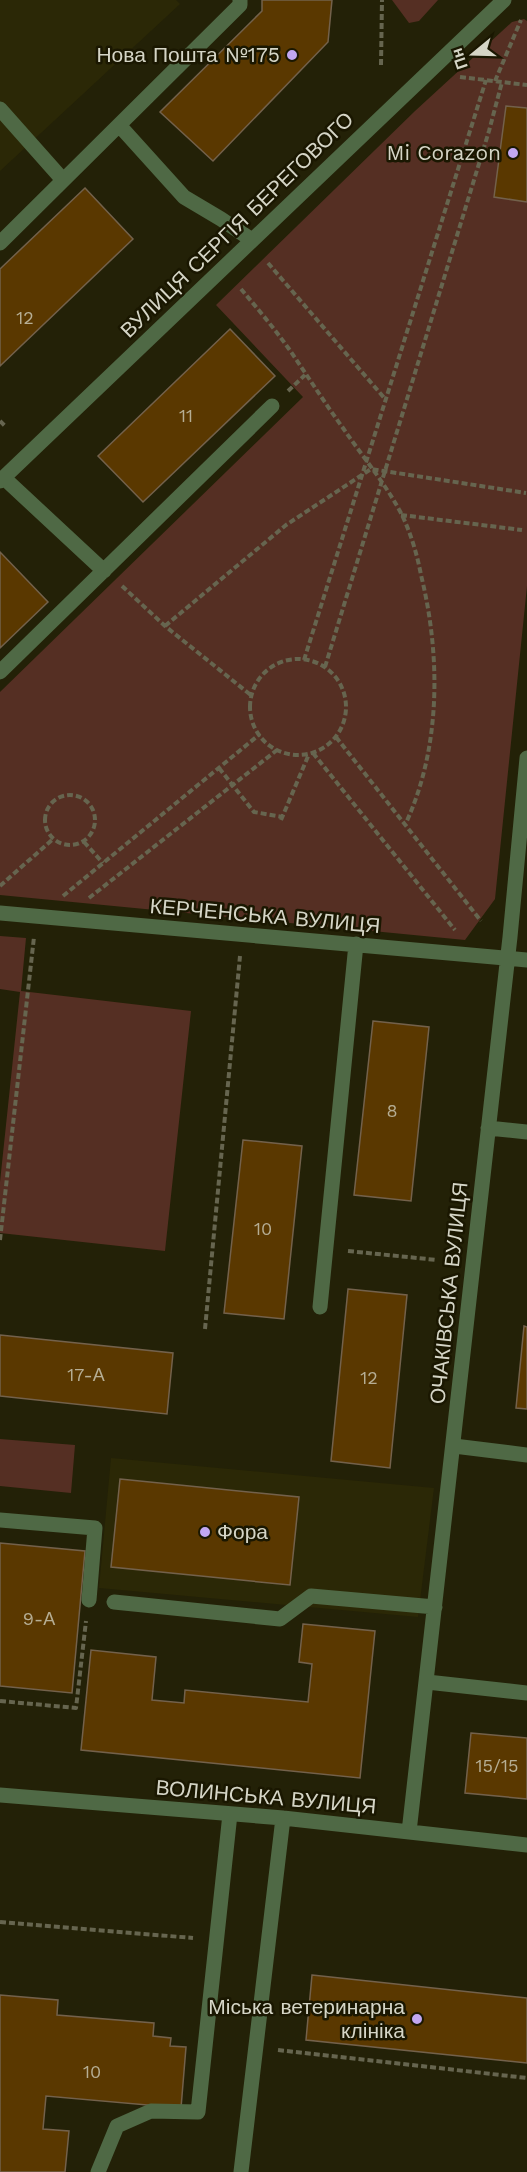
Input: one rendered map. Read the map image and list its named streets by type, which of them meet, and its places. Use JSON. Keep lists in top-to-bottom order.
{
  "streets": {
    "street": [
      "ВУЛИЦЯ СЕРГІЯ БЕРЕГОВОГО",
      "КЕРЧЕНСЬКА ВУЛИЦЯ",
      "ОЧАКІВСЬКА ВУЛИЦЯ",
      "ВОЛИНСЬКА ВУЛИЦЯ"
    ]
  },
  "crossings": [
    ["КЕРЧЕНСЬКА ВУЛИЦЯ", "ОЧАКІВСЬКА ВУЛИЦЯ"],
    ["ОЧАКІВСЬКА ВУЛИЦЯ", "ВОЛИНСЬКА ВУЛИЦЯ"]
  ],
  "places": [
    "Нова Пошта №175",
    "Mi Corazon",
    "Фора",
    "Міська ветеринарна клініка"
  ],
  "house_numbers": [
    "12",
    "11",
    "8",
    "10",
    "17-А",
    "12",
    "9-А",
    "15/15",
    "10"
  ],
  "north": "left"
}
